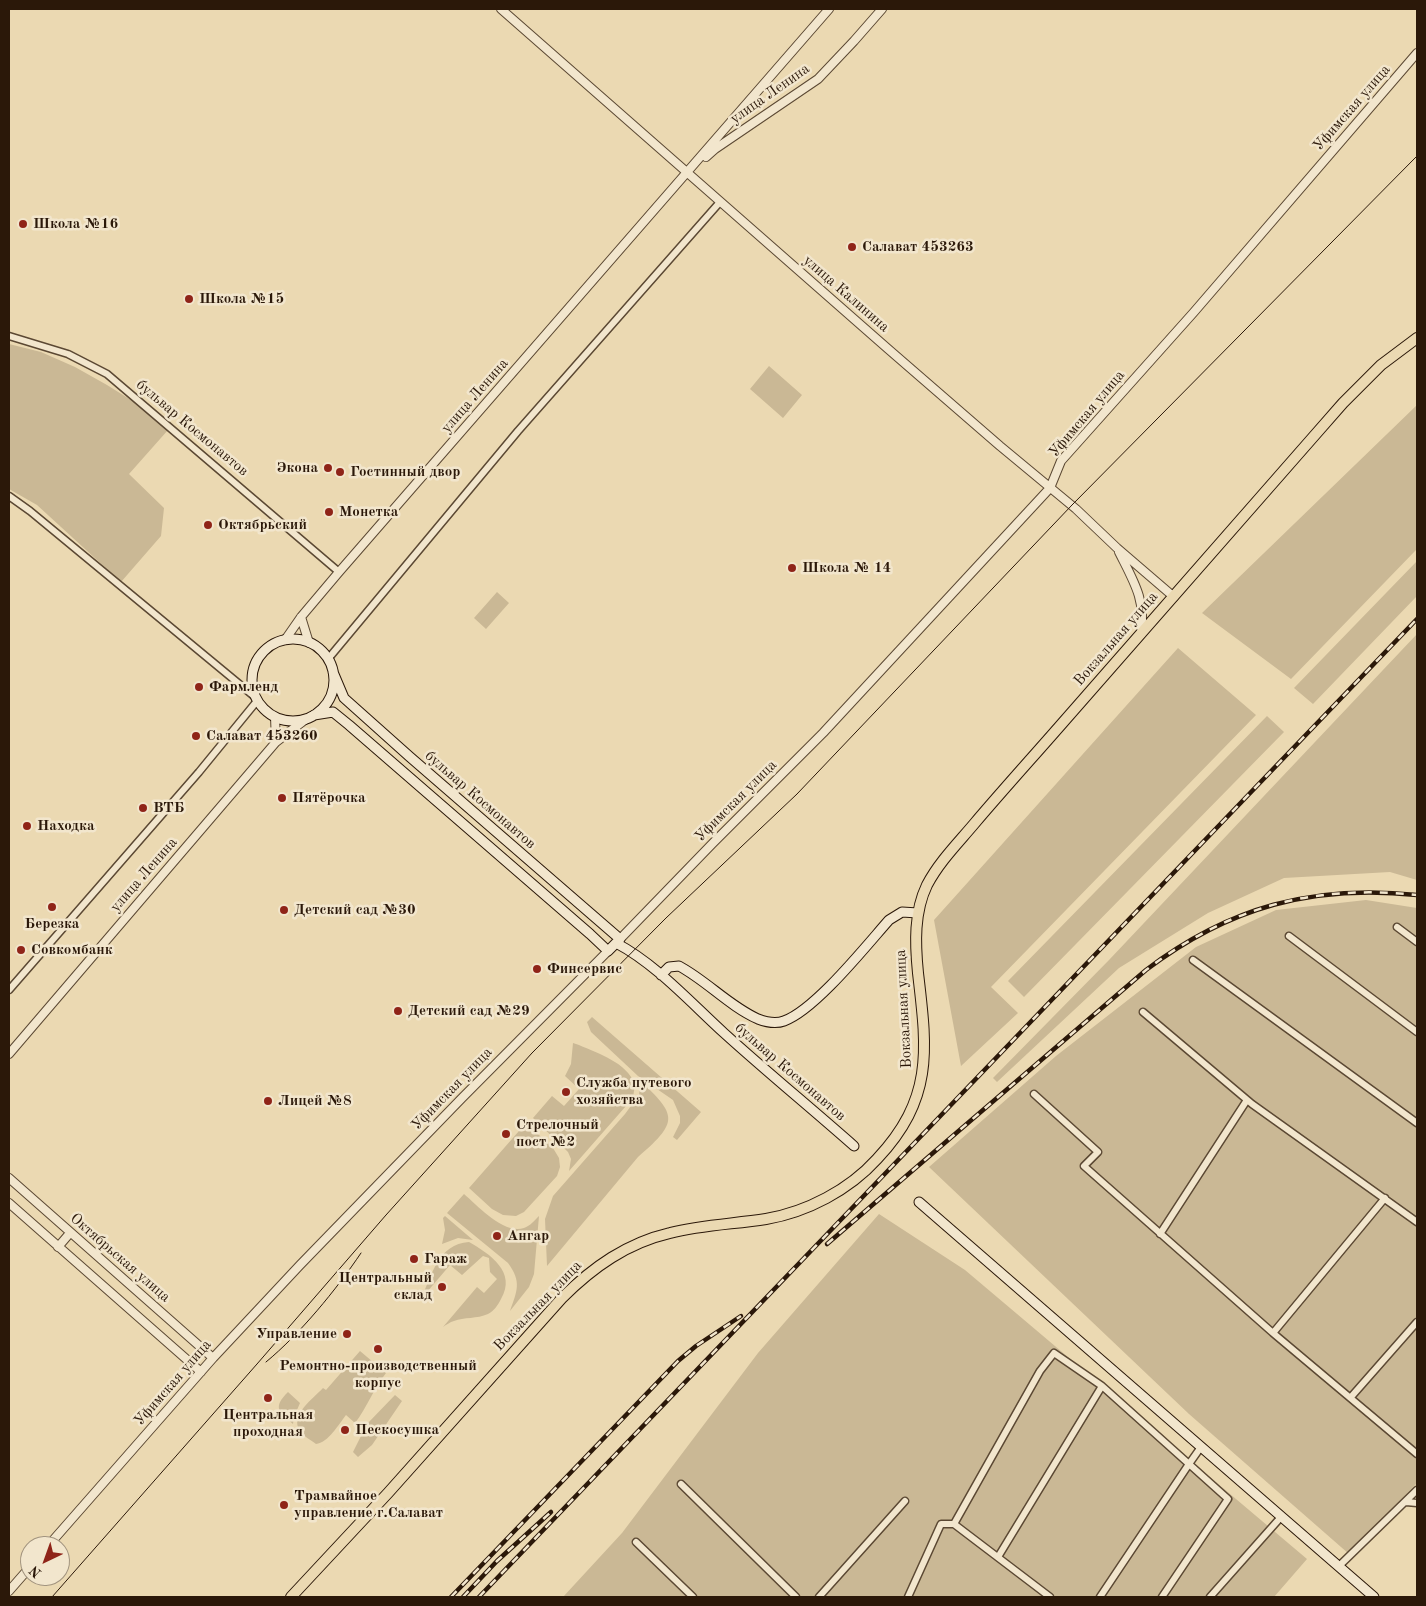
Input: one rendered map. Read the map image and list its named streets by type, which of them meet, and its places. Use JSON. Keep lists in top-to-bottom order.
{
  "streets": {
    "main road": [
      "улица Ленина",
      "Уфимская улица",
      "бульвар Космонавтов",
      "Вокзальная улица"
    ],
    "street": ["улица Калинина", "Октябрьская улица"]
  },
  "crossings": [
    ["улица Ленина", "улица Калинина"],
    ["улица Ленина", "бульвар Космонавтов"],
    ["Уфимская улица", "улица Калинина"],
    ["Уфимская улица", "бульвар Космонавтов"],
    ["Уфимская улица", "Октябрьская улица"],
    ["улица Калинина", "Вокзальная улица"]
  ],
  "places": [
    "Школа №16",
    "Салават 453263",
    "Школа №15",
    "Экона",
    "Гостинный двор",
    "Монетка",
    "Октябрьский",
    "Школа № 14",
    "Фармленд",
    "Салават 453260",
    "Пятёрочка",
    "ВТБ",
    "Находка",
    "Березка",
    "Детский сад №30",
    "Совкомбанк",
    "Финсервис",
    "Детский сад №29",
    "Служба путевого хозяйства",
    "Лицей №8",
    "Стрелочный пост №2",
    "Ангар",
    "Гараж",
    "Центральный склад",
    "Управление",
    "Ремонтно-производственный корпус",
    "Центральная проходная",
    "Пескосушка",
    "Трамвайное управление г.Салават"
  ],
  "north": "bottom left"
}
